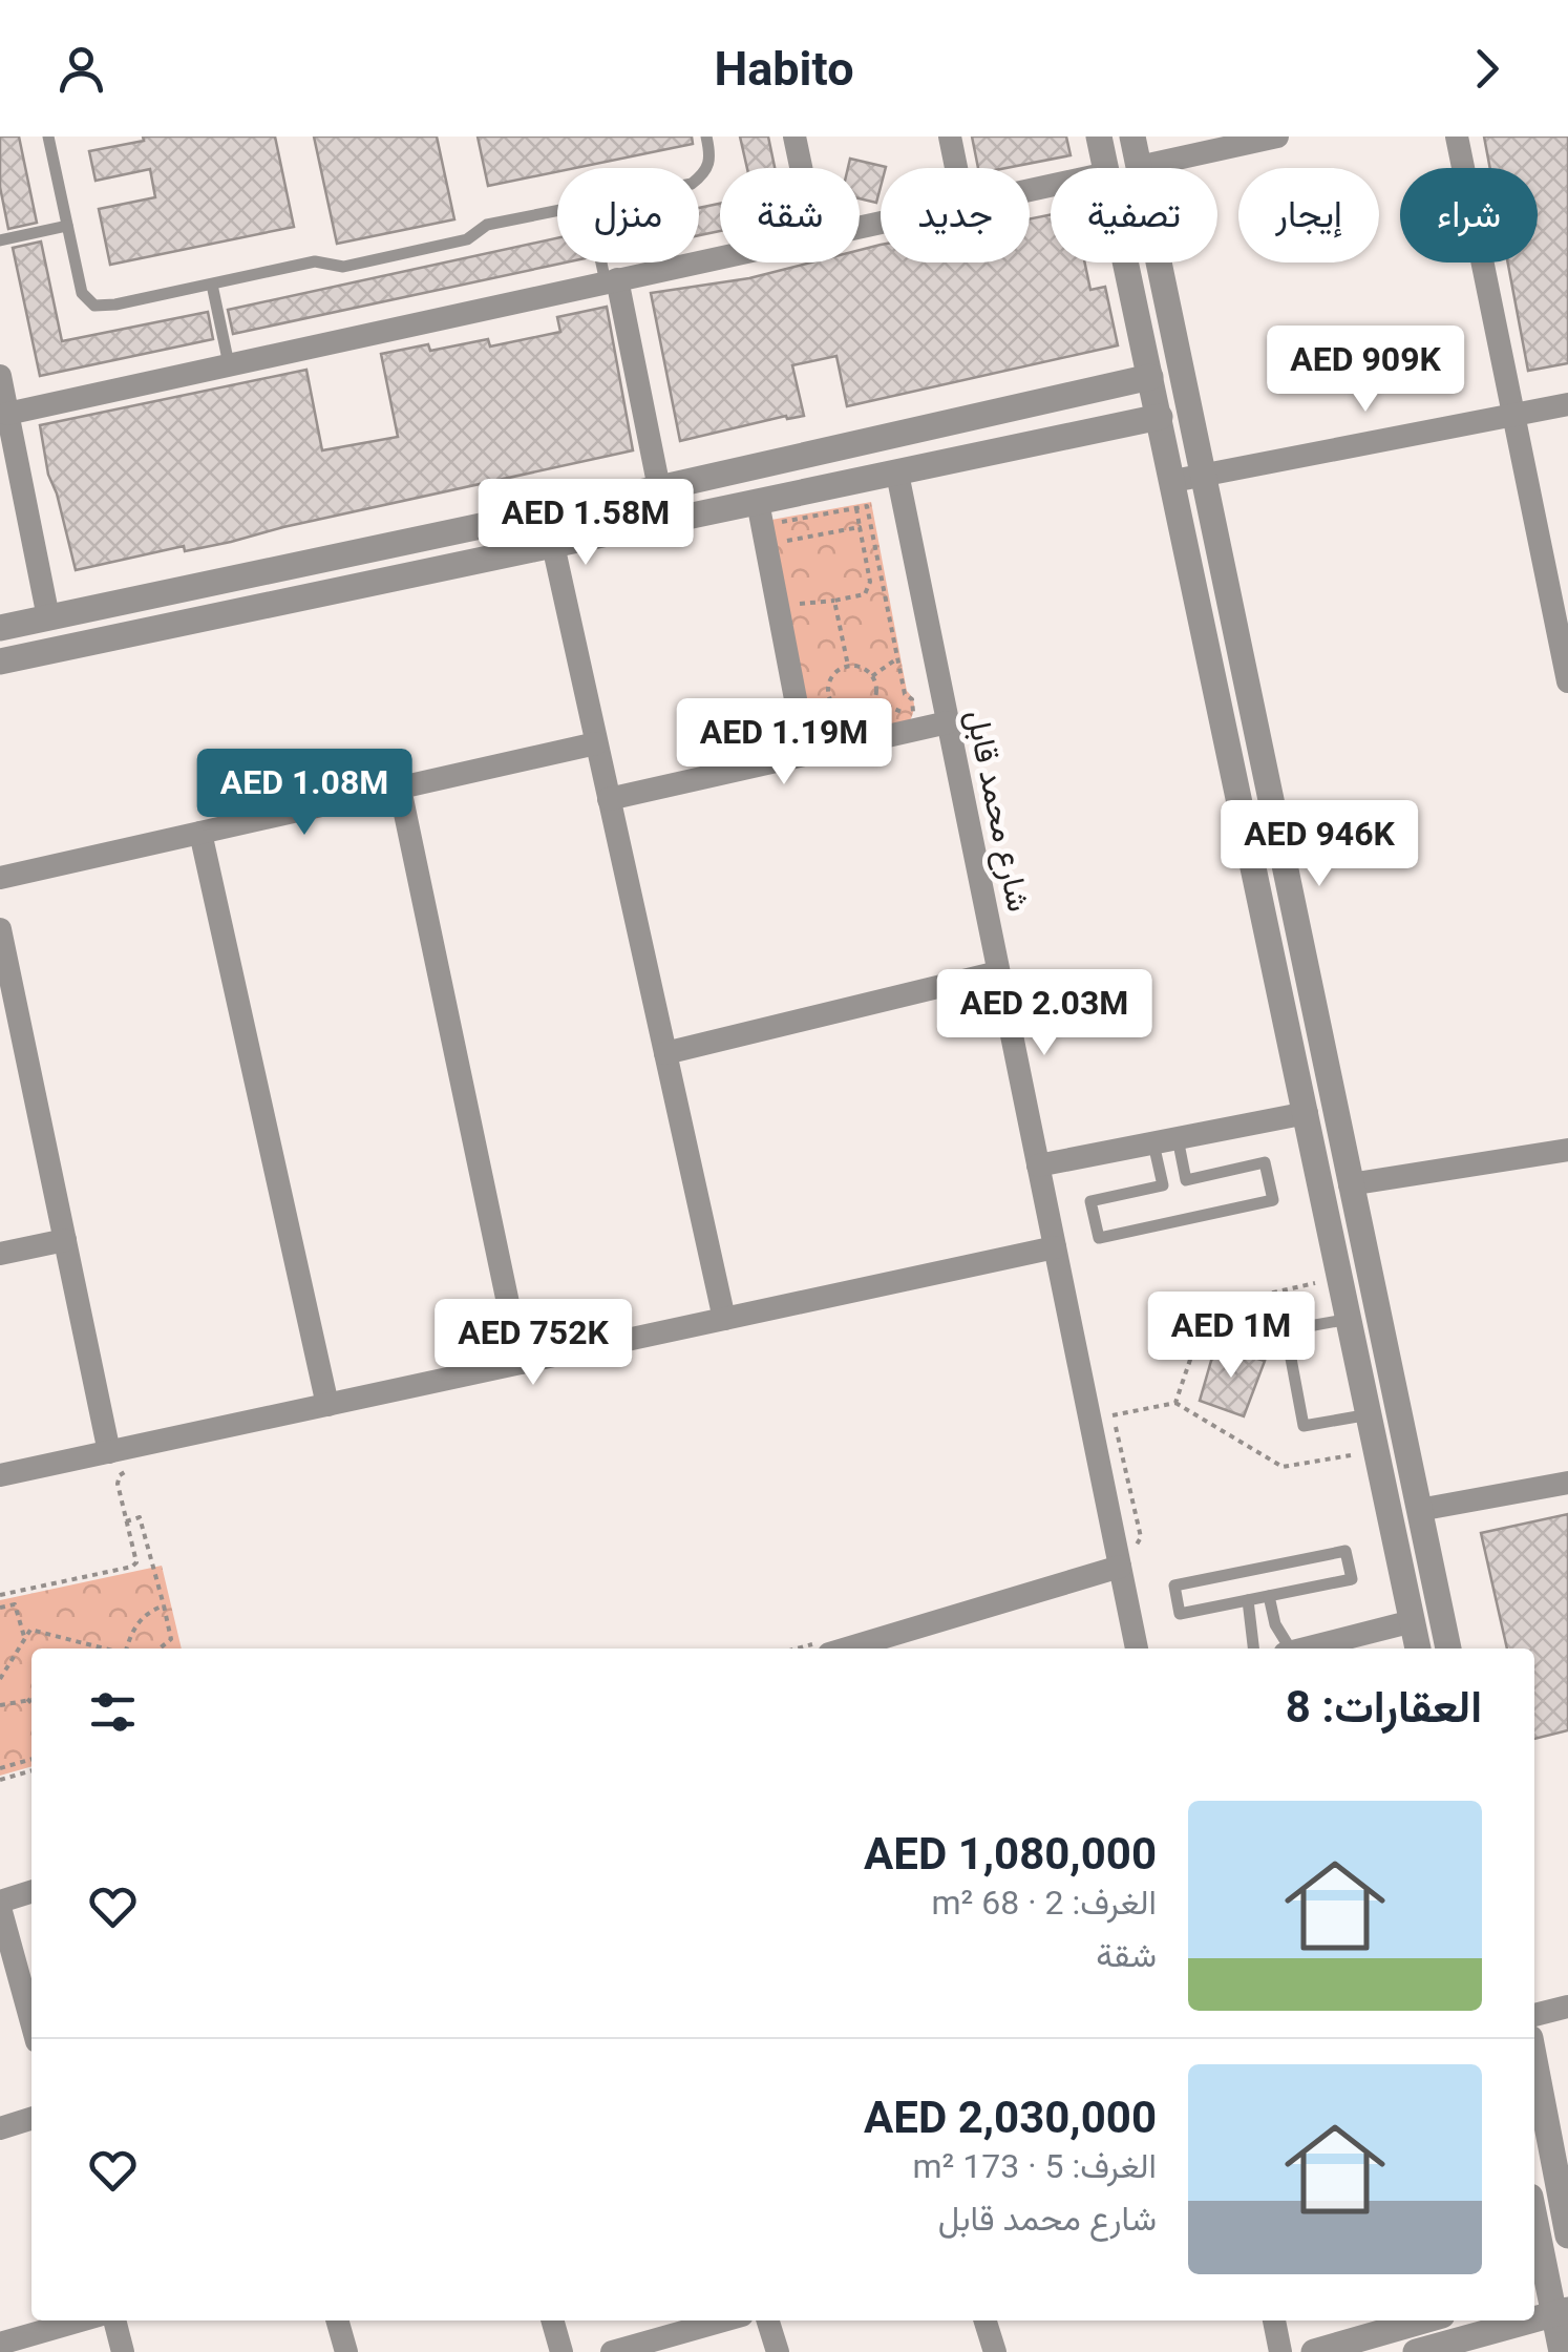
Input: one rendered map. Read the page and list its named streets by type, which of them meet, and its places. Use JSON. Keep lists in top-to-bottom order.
{
  "streets": {
    "street": ["شارع محمد قابل"]
  },
  "page": {
    "header": "Habito",
    "chip": [
      "شراء",
      "إيجار",
      "تصفية",
      "جديد",
      "شقة",
      "منزل"
    ],
    "price": [
      "AED 909K",
      "AED 1.58M",
      "AED 1.19M",
      "AED 1.08M",
      "AED 946K",
      "AED 2.03M",
      "AED 1M",
      "AED 752K"
    ],
    "heading": "العقارات: 8",
    "list": [
      {
        "name": "AED 1,080,000",
        "note": "الغرف: 2 · 68 m² · شقة"
      },
      {
        "name": "AED 2,030,000",
        "note": "الغرف: 5 · 173 m² · شارع محمد قابل"
      }
    ]
  }
}
